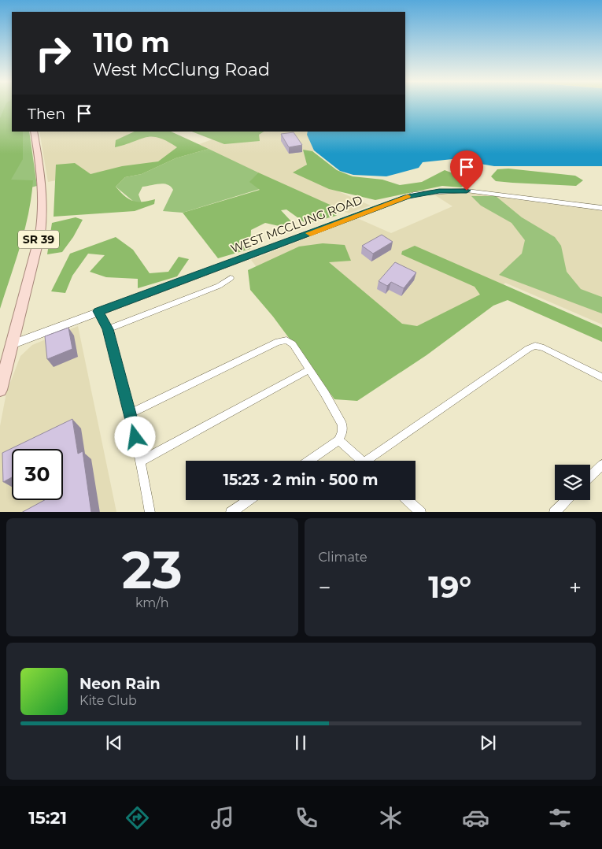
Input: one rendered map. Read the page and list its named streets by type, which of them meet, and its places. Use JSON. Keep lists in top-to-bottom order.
{
  "streets": {
    "main road": ["SR 39"],
    "street": ["WEST MCCLUNG ROAD"]
  },
  "crossings": [
    ["WEST MCCLUNG ROAD", "SR 39"]
  ],
  "page": {
    "turn": ["110 m", "West McClung Road"],
    "then": "Then",
    "limit": "30",
    "trip": "15:23 · 2 min · 500 m",
    "tile": [
      ["23", "km/h"],
      "Climate"
    ],
    "heat": ["−", "19°", "+"],
    "song": ["Neon Rain", "Kite Club"],
    "tabs": "15:21"
  }
}
